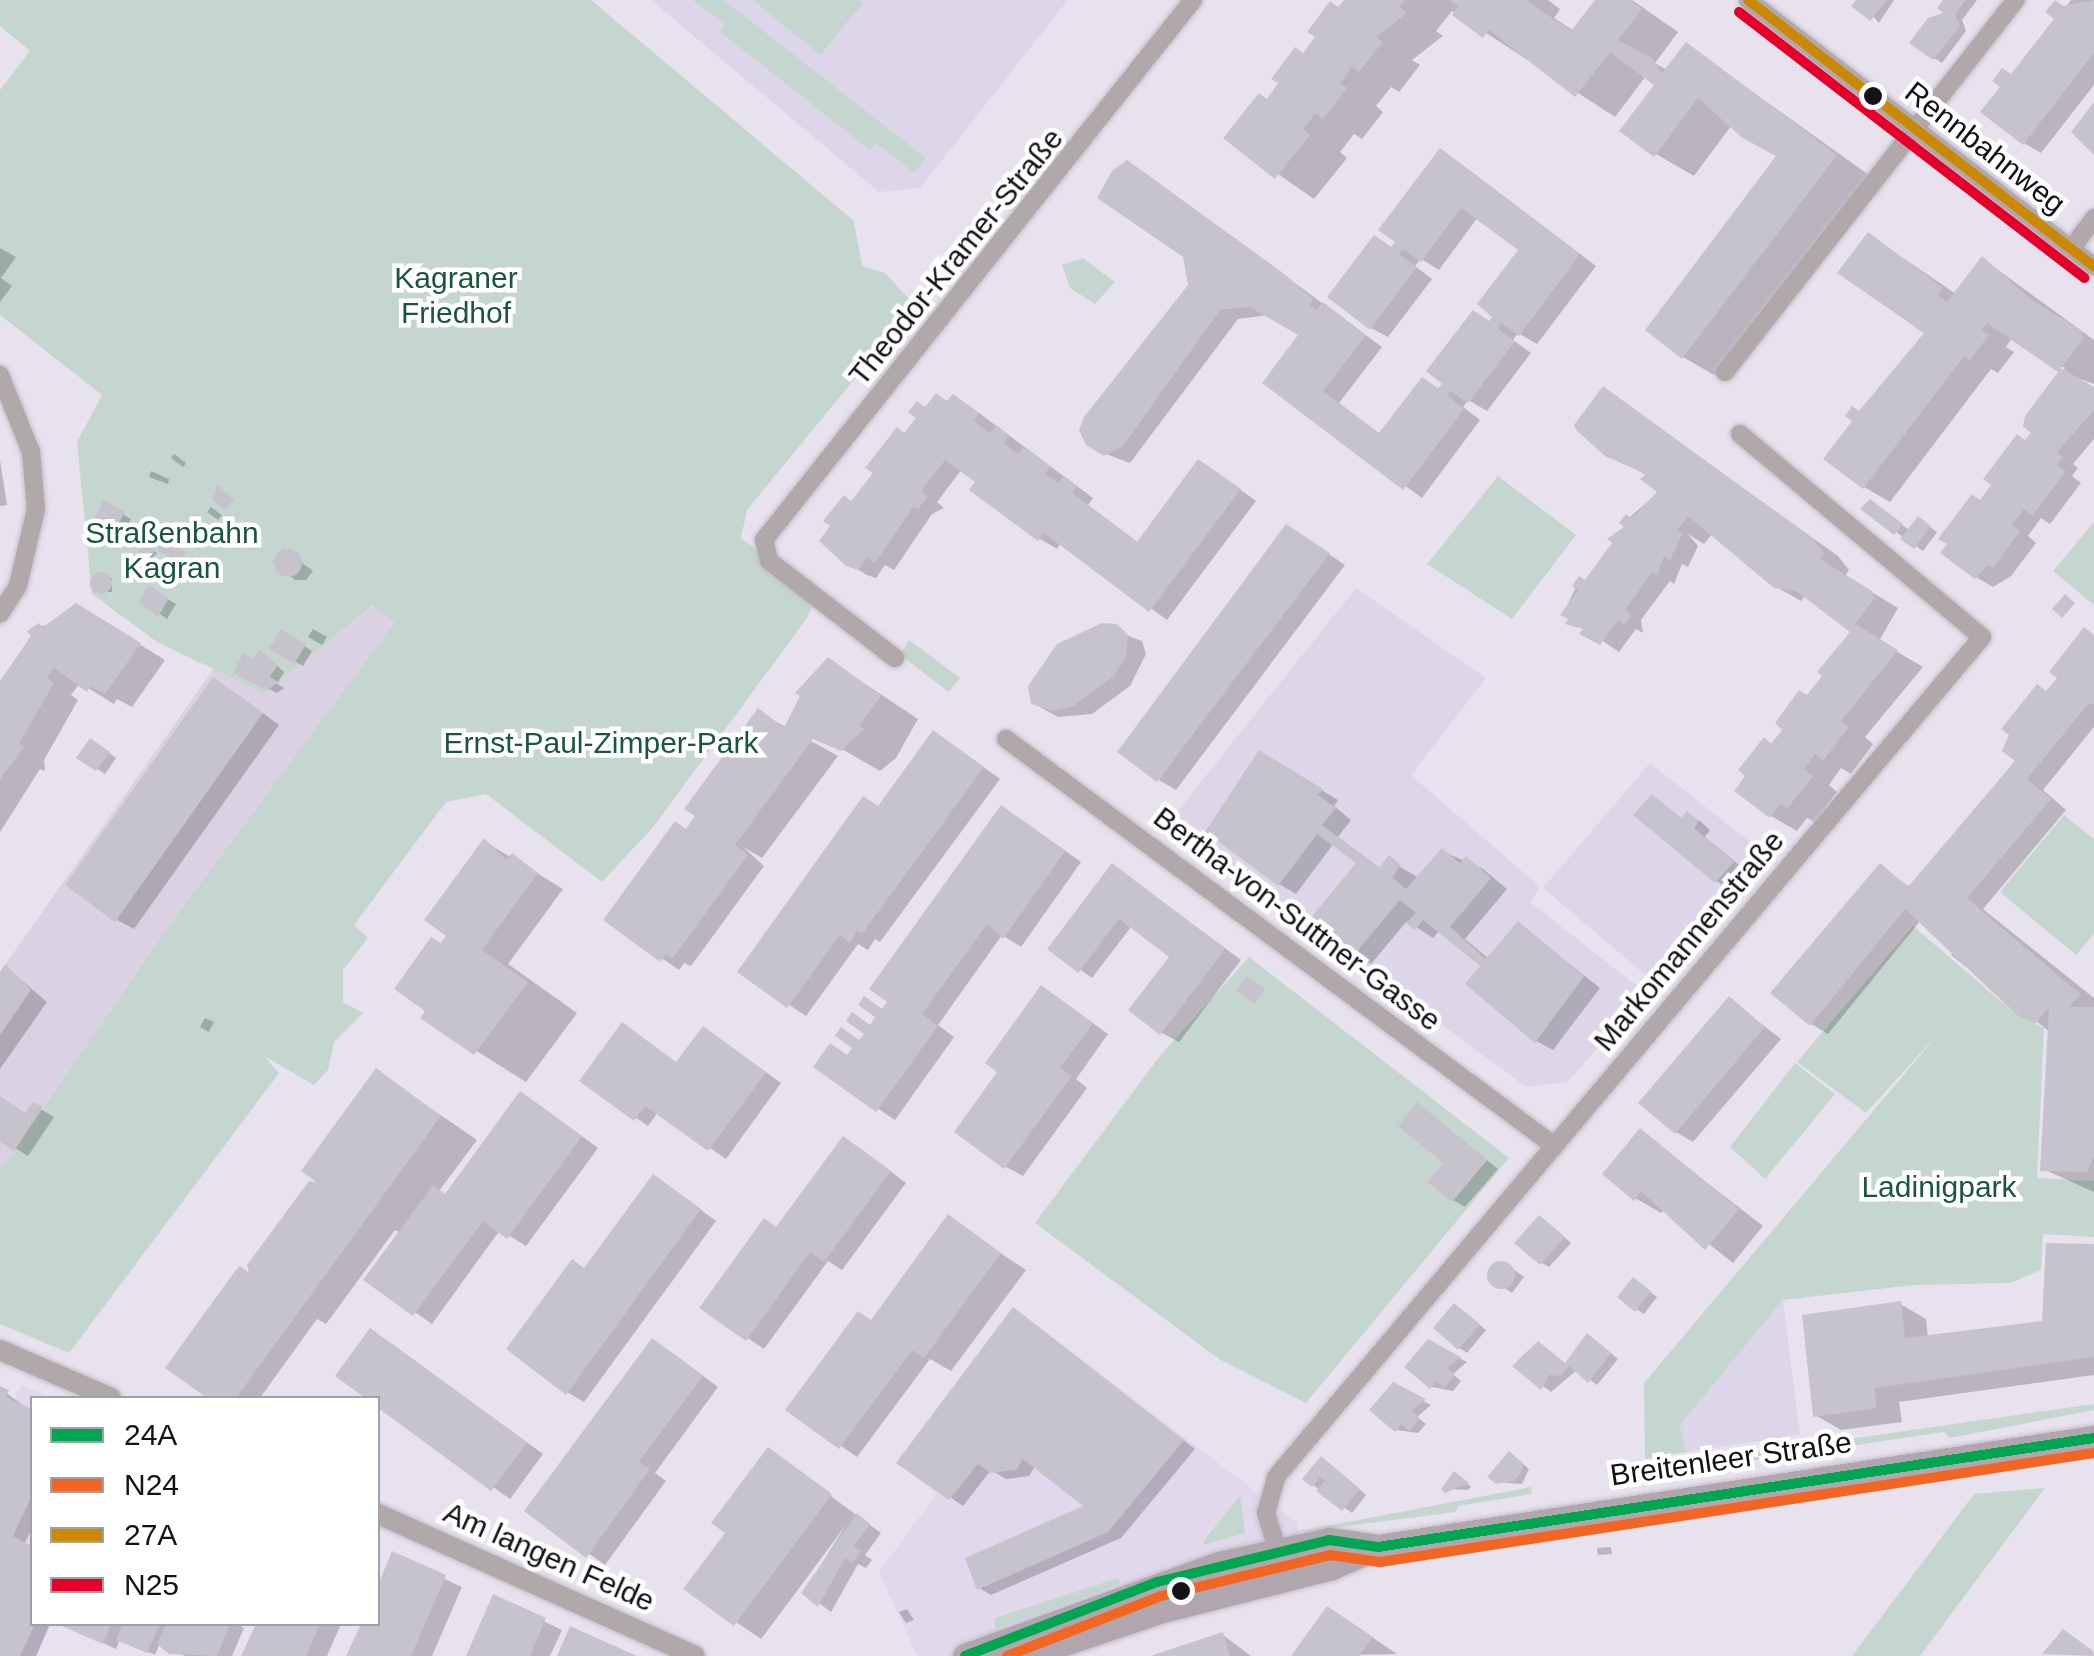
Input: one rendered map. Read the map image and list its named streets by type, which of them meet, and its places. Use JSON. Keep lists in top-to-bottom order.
{
  "streets": {
    "main road": ["Breitenleer Straße"],
    "street": [
      "Rennbahnweg",
      "Theodor-Kramer-Straße",
      "Bertha-von-Suttner-Gasse",
      "Markomannenstraße",
      "Am langen Felde"
    ]
  },
  "crossings": [
    ["Bertha-von-Suttner-Gasse", "Markomannenstraße"],
    ["Markomannenstraße", "Breitenleer Straße"]
  ],
  "parks": [
    "Kagraner Friedhof",
    "Straßenbahn Kagran",
    "Ernst-Paul-Zimper-Park",
    "Ladinigpark"
  ],
  "lines": [
    "transit line 27A",
    "transit line N25",
    "transit line 24A",
    "transit line N24"
  ],
  "legend": [
    "24A",
    "N24",
    "27A",
    "N25"
  ]
}
